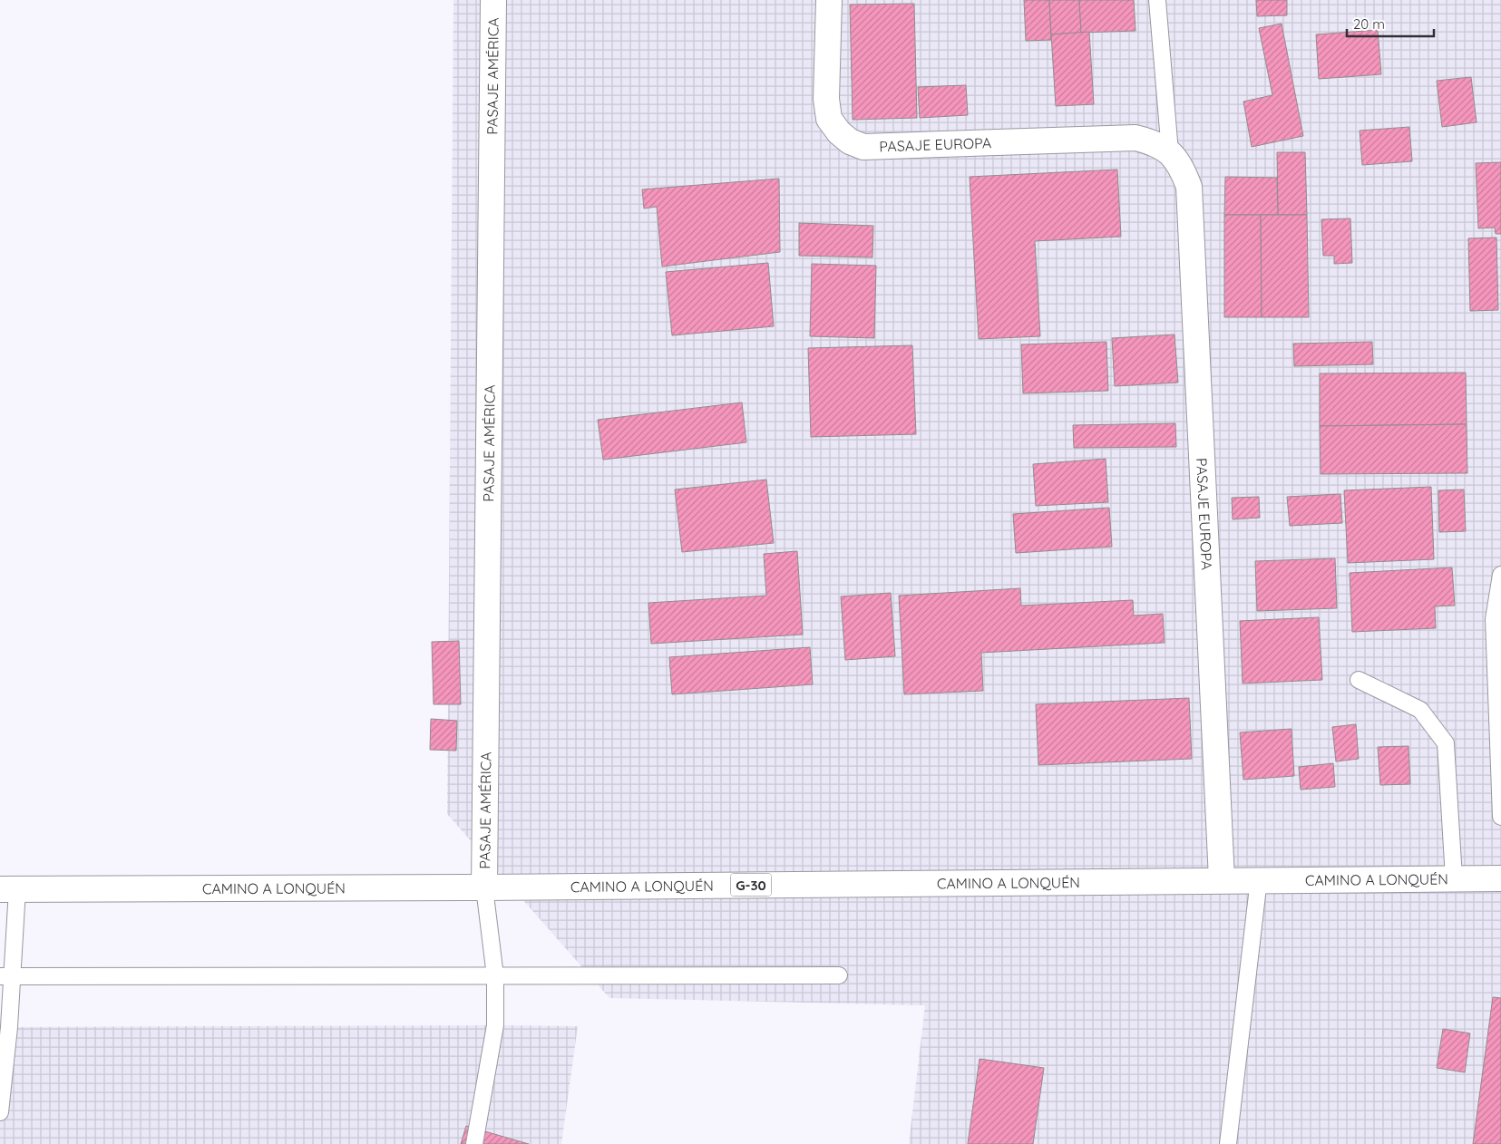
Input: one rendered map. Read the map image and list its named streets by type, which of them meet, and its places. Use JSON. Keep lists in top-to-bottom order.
{
  "streets": {
    "street": [
      "PASAJE AMÉRICA",
      "PASAJE EUROPA",
      "CAMINO A LONQUÉN",
      "G-30"
    ]
  },
  "crossings": [
    ["PASAJE AMÉRICA", "CAMINO A LONQUÉN"],
    ["PASAJE EUROPA", "CAMINO A LONQUÉN"]
  ],
  "scale_bar": "20 m"
}
